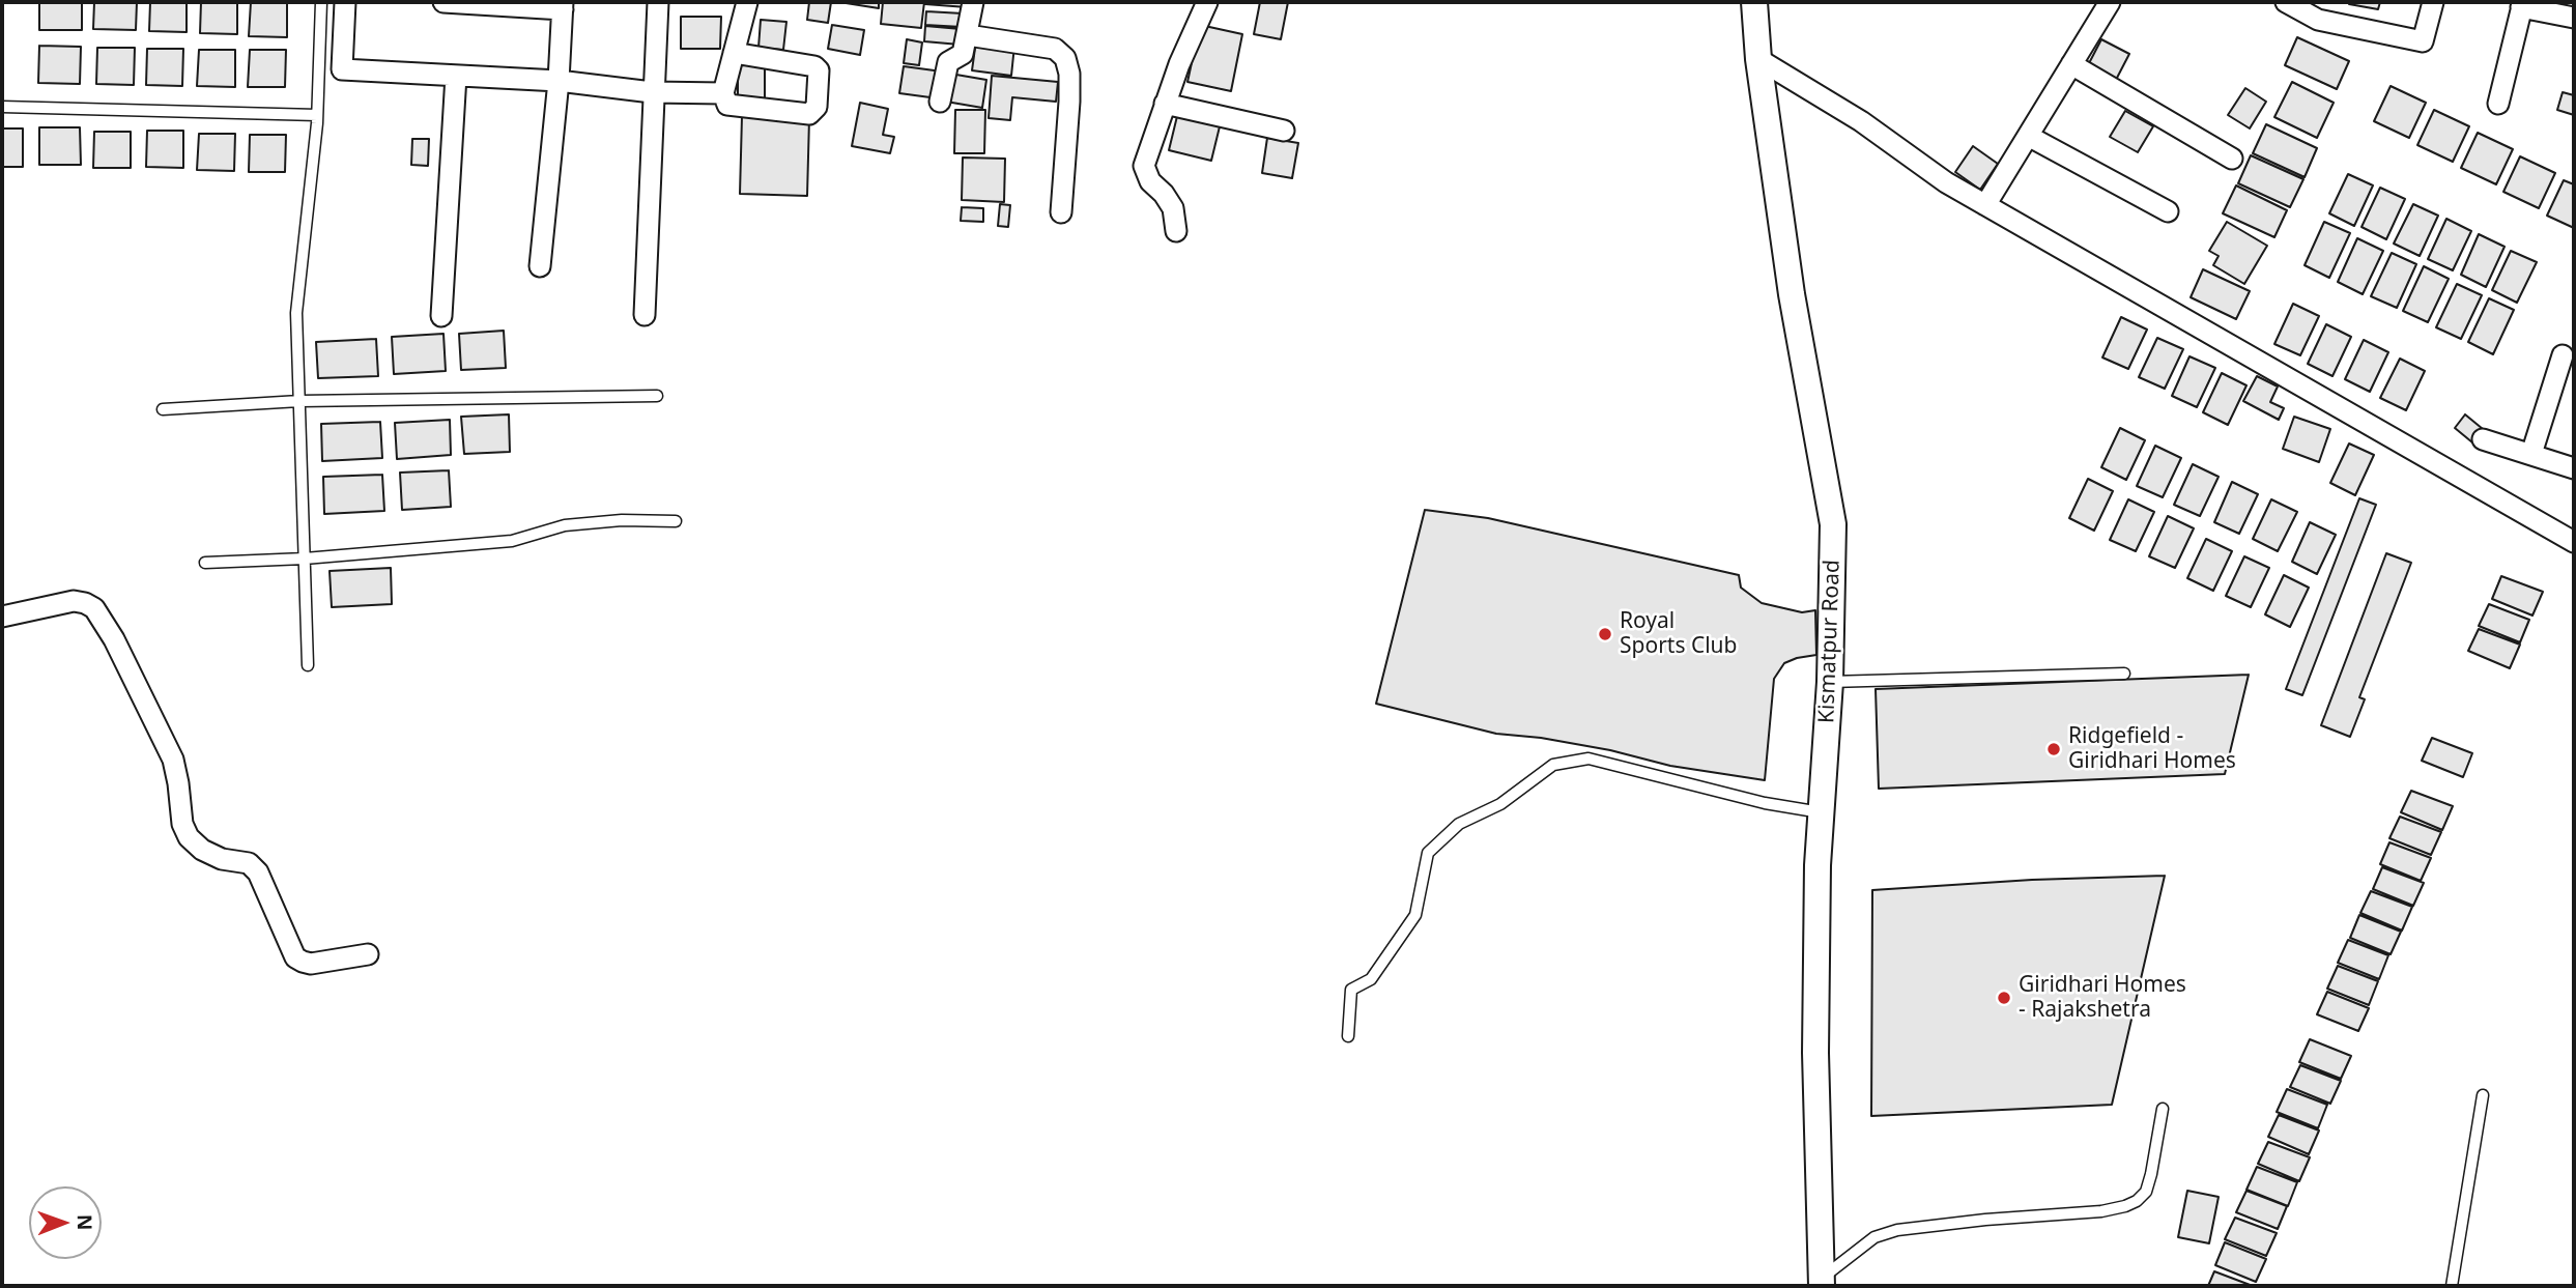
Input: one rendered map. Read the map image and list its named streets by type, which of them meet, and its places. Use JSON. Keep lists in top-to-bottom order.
{
  "streets": {
    "street": ["Kismatpur Road"]
  },
  "places": ["Royal Sports Club", "Ridgefield - Giridhari Homes", "Giridhari Homes - Rajakshetra"],
  "north": "right"
}
